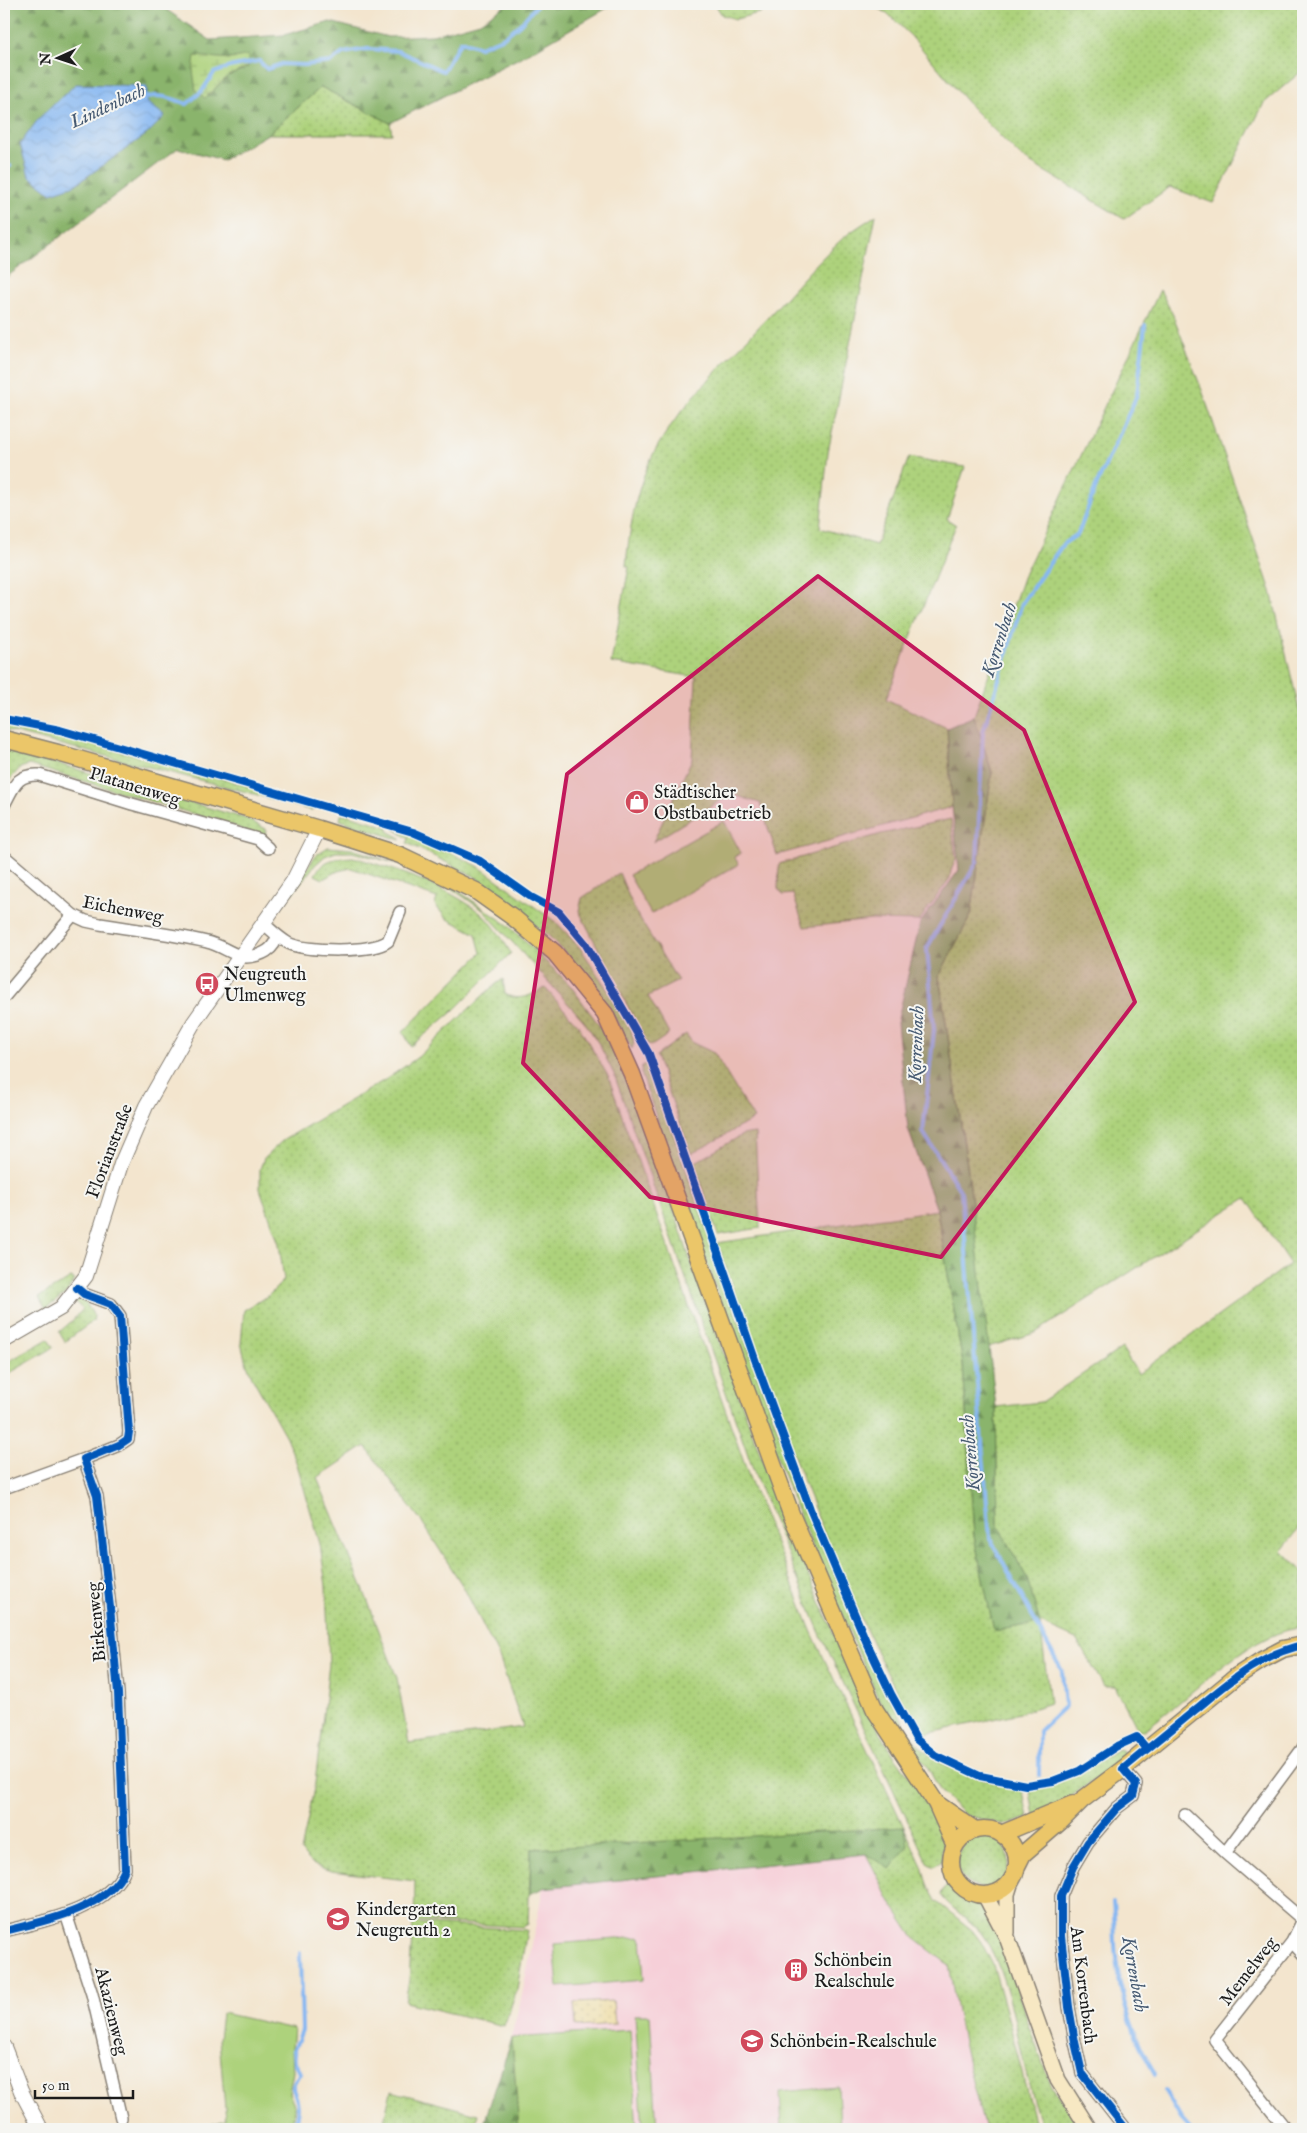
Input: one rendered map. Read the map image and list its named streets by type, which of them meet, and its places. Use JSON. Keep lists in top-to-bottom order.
{
  "streets": {
    "street": [
      "Platanenweg",
      "Eichenweg",
      "Florianstraße",
      "Birkenweg",
      "Memelweg",
      "Am Korrenbach",
      "Akazienweg"
    ]
  },
  "crossings": [
    ["Eichenweg", "Florianstraße"],
    ["Birkenweg", "Akazienweg"]
  ],
  "water": ["Lindenbach", "Korrenbach"],
  "places": {
    "shop": ["Städtischer Obstbaubetrieb"],
    "bus stop": ["Neugreuth Ulmenweg"],
    "school or university": ["Kindergarten Neugreuth 2", "Schönbein-Realschule"],
    "building": ["Schönbein Realschule"]
  },
  "scale_bar": "50 m",
  "north": "left"
}
